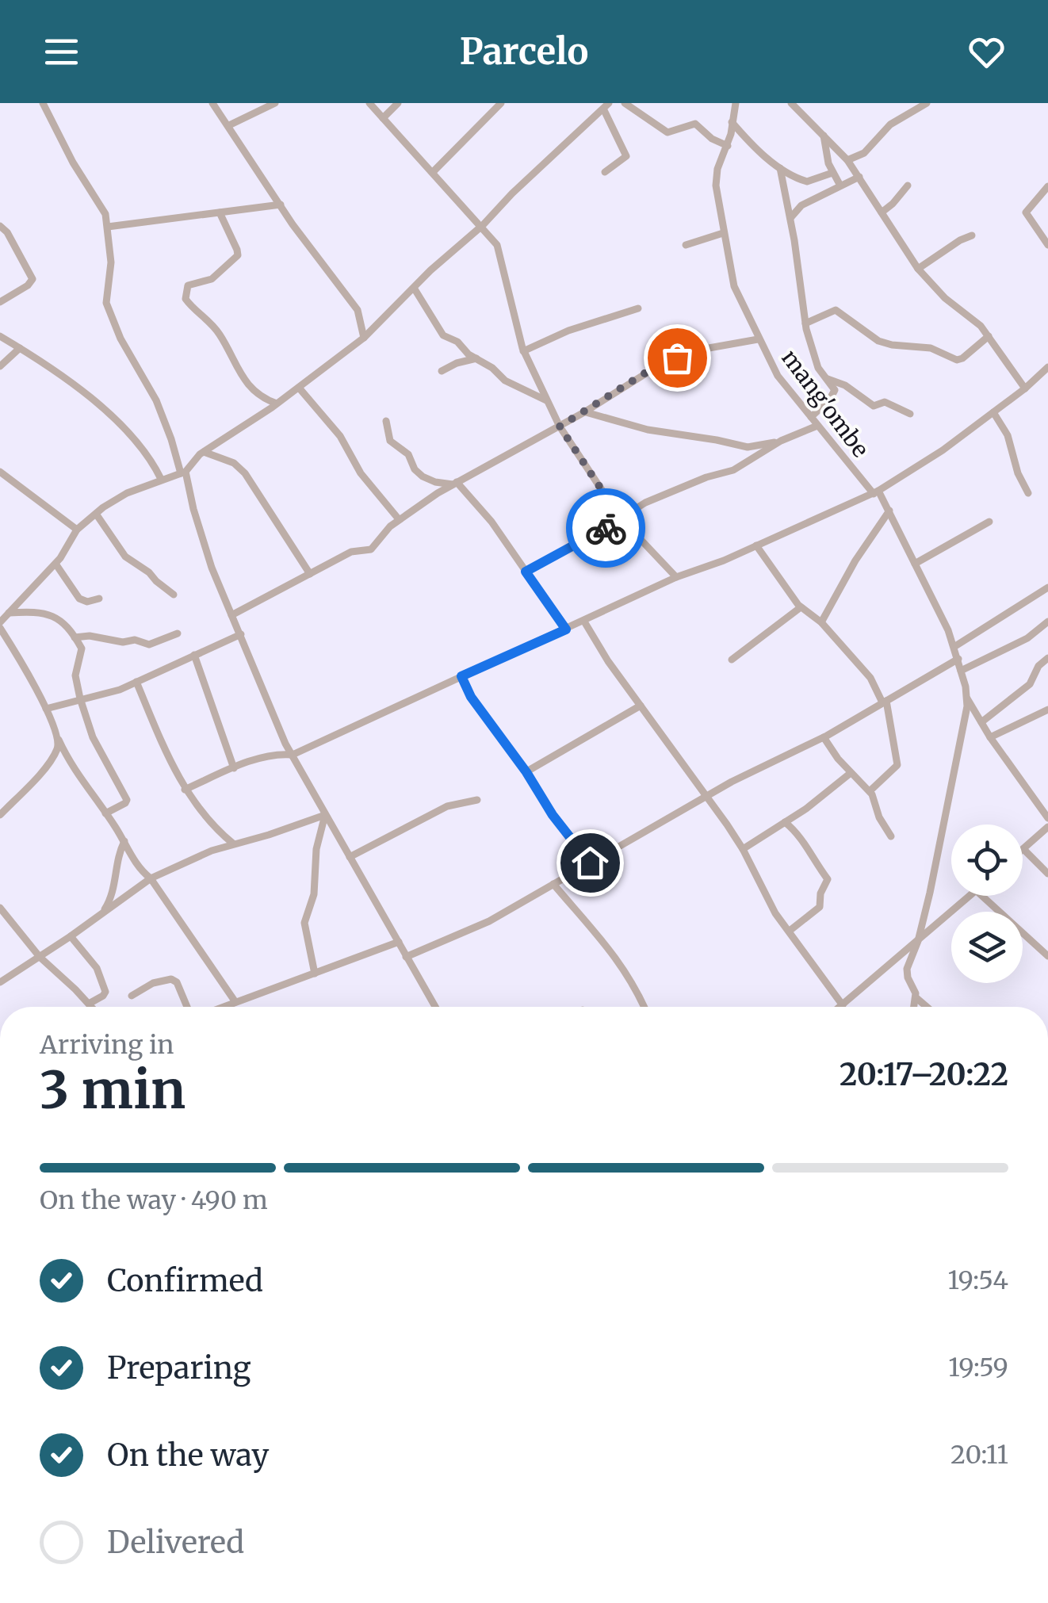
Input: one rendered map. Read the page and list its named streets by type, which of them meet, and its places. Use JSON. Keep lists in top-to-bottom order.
{
  "streets": {
    "street": ["mang'ombe"]
  },
  "page": {
    "header": "Parcelo",
    "heading": ["3 min", "Arriving in", "20:17–20:22"],
    "bar": "On the way · 490 m",
    "list": [
      ["Confirmed", "19:54"],
      ["Preparing", "19:59"],
      ["On the way", "20:11"],
      "Delivered"
    ]
  }
}
